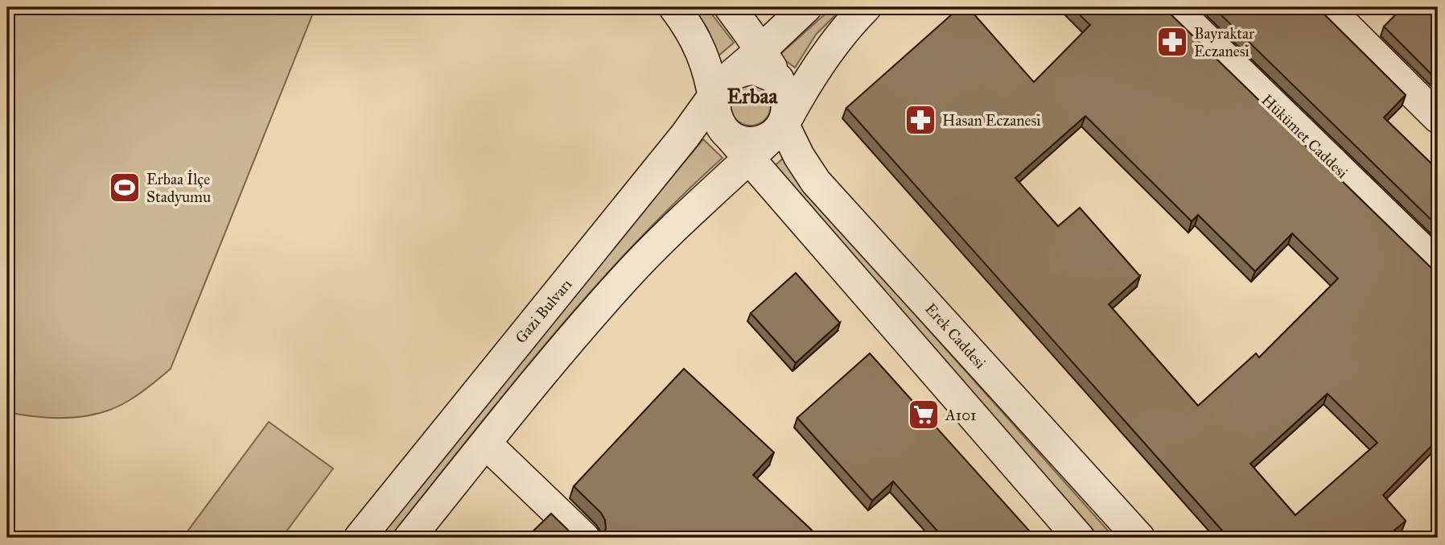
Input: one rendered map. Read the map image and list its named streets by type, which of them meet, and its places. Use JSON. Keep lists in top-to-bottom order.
{
  "streets": {
    "main road": ["Hükümet Caddesi", "Gazi Bulvarı", "Erek Caddesi"]
  },
  "crossings": [
    ["Gazi Bulvarı", "Erek Caddesi"]
  ],
  "districts": ["Erbaa"],
  "places": {
    "pharmacy": ["Bayraktar Eczanesi", "Hasan Eczanesi"],
    "sports": ["Erbaa İlçe Stadyumu"],
    "supermarket": ["A101"]
  }
}
